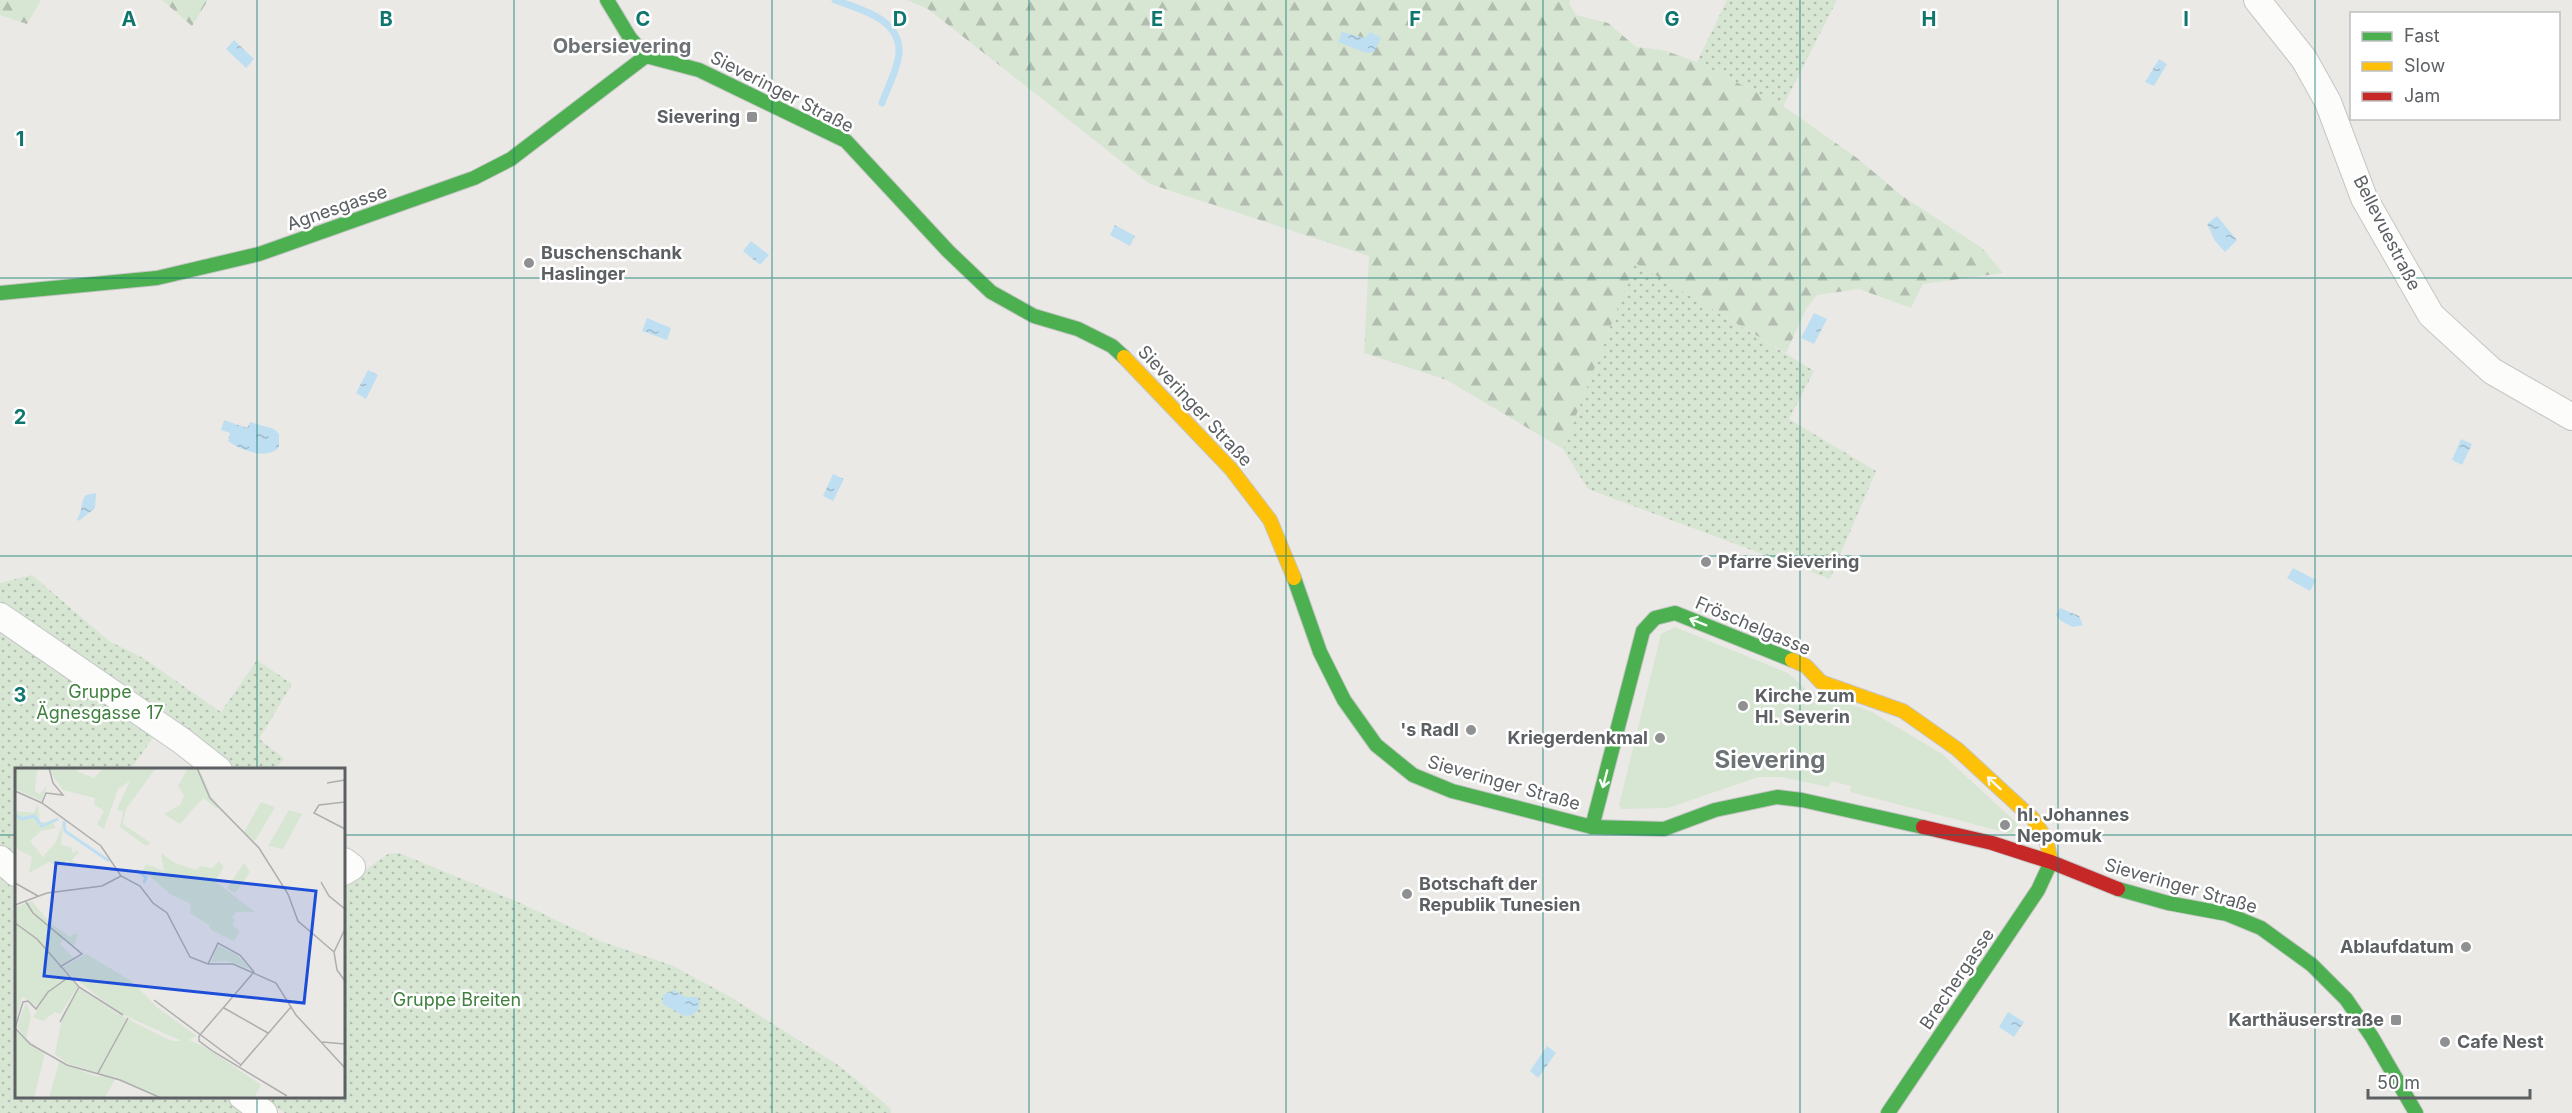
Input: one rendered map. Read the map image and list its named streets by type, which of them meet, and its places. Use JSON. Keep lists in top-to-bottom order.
{
  "streets": {
    "main road": [
      "Sieveringer Straße",
      "Agnesgasse",
      "Fröschelgasse",
      "Brechergasse"
    ],
    "street": ["Bellevuestraße"]
  },
  "crossings": [
    ["Sieveringer Straße", "Agnesgasse"],
    ["Sieveringer Straße", "Fröschelgasse"],
    ["Sieveringer Straße", "Brechergasse"],
    ["Fröschelgasse", "Brechergasse"]
  ],
  "districts": ["Obersievering", "Sievering"],
  "parks": ["Gruppe Ägnesgasse 17", "Gruppe Breiten"],
  "places": {
    "transit": ["Sievering", "Karthäuserstraße"],
    "other": [
      "Buschenschank Haslinger",
      "Pfarre Sievering",
      "Kirche zum Hl. Severin",
      "'s Radl",
      "Kriegerdenkmal",
      "hl. Johannes Nepomuk",
      "Botschaft der Republik Tunesien",
      "Ablaufdatum",
      "Cafe Nest"
    ]
  },
  "legend": ["Fast", "Slow", "Jam"],
  "scale_bar": "50 m",
  "grid": {
    "columns": [
      "A",
      "B",
      "C",
      "D",
      "E",
      "F",
      "G",
      "H",
      "I"
    ],
    "rows": ["1", "2", "3"]
  }
}
